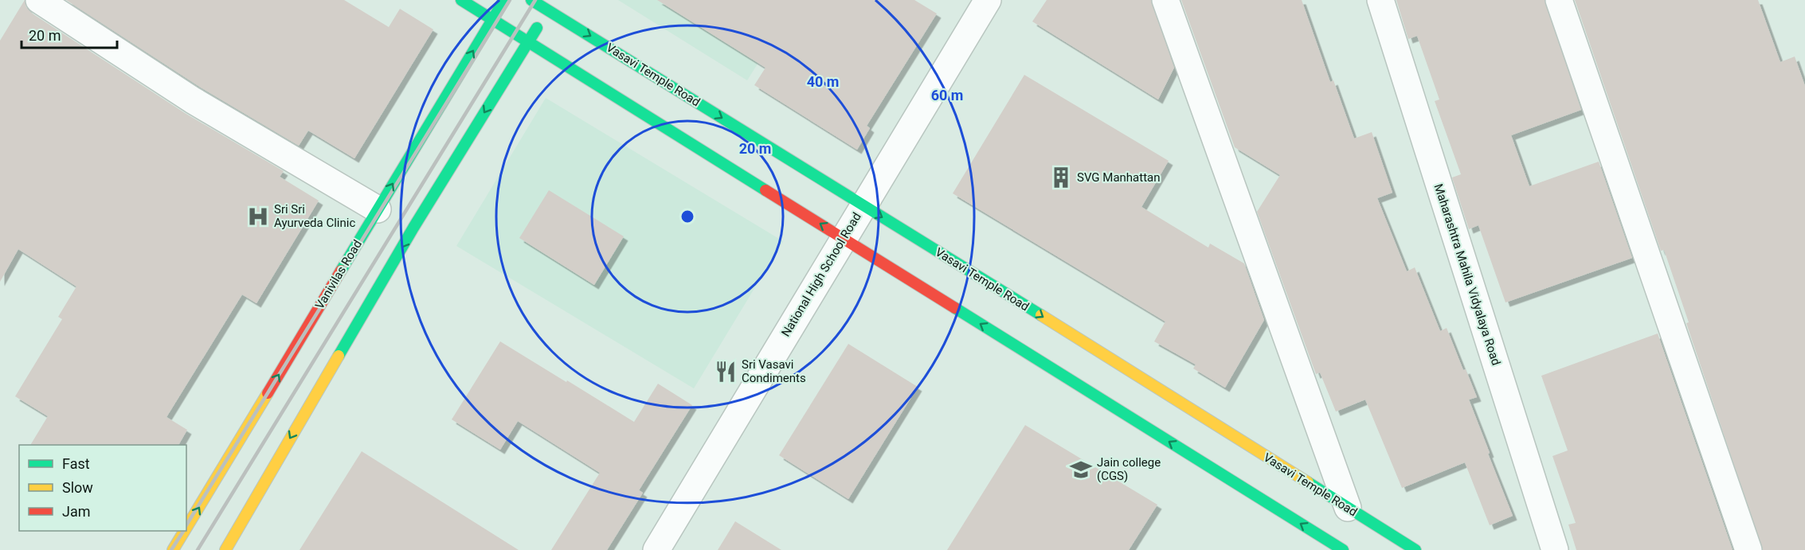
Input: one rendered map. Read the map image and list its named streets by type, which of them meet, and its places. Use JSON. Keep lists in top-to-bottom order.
{
  "streets": {
    "main road": ["Vasavi Temple Road", "Vanivilas Road"],
    "street": ["National High School Road", "Maharashtra Mahila Vidyalaya Road"]
  },
  "crossings": [
    ["Vasavi Temple Road", "National High School Road"]
  ],
  "places": {
    "building": ["SVG Manhattan"],
    "hospital": ["Sri Sri Ayurveda Clinic"],
    "restaurant": ["Sri Vasavi Condiments"],
    "school or university": ["Jain college (CGS)"]
  },
  "legend": ["Fast", "Slow", "Jam"],
  "scale_bar": "20 m",
  "rings": ["40 m", "60 m", "20 m"]
}
